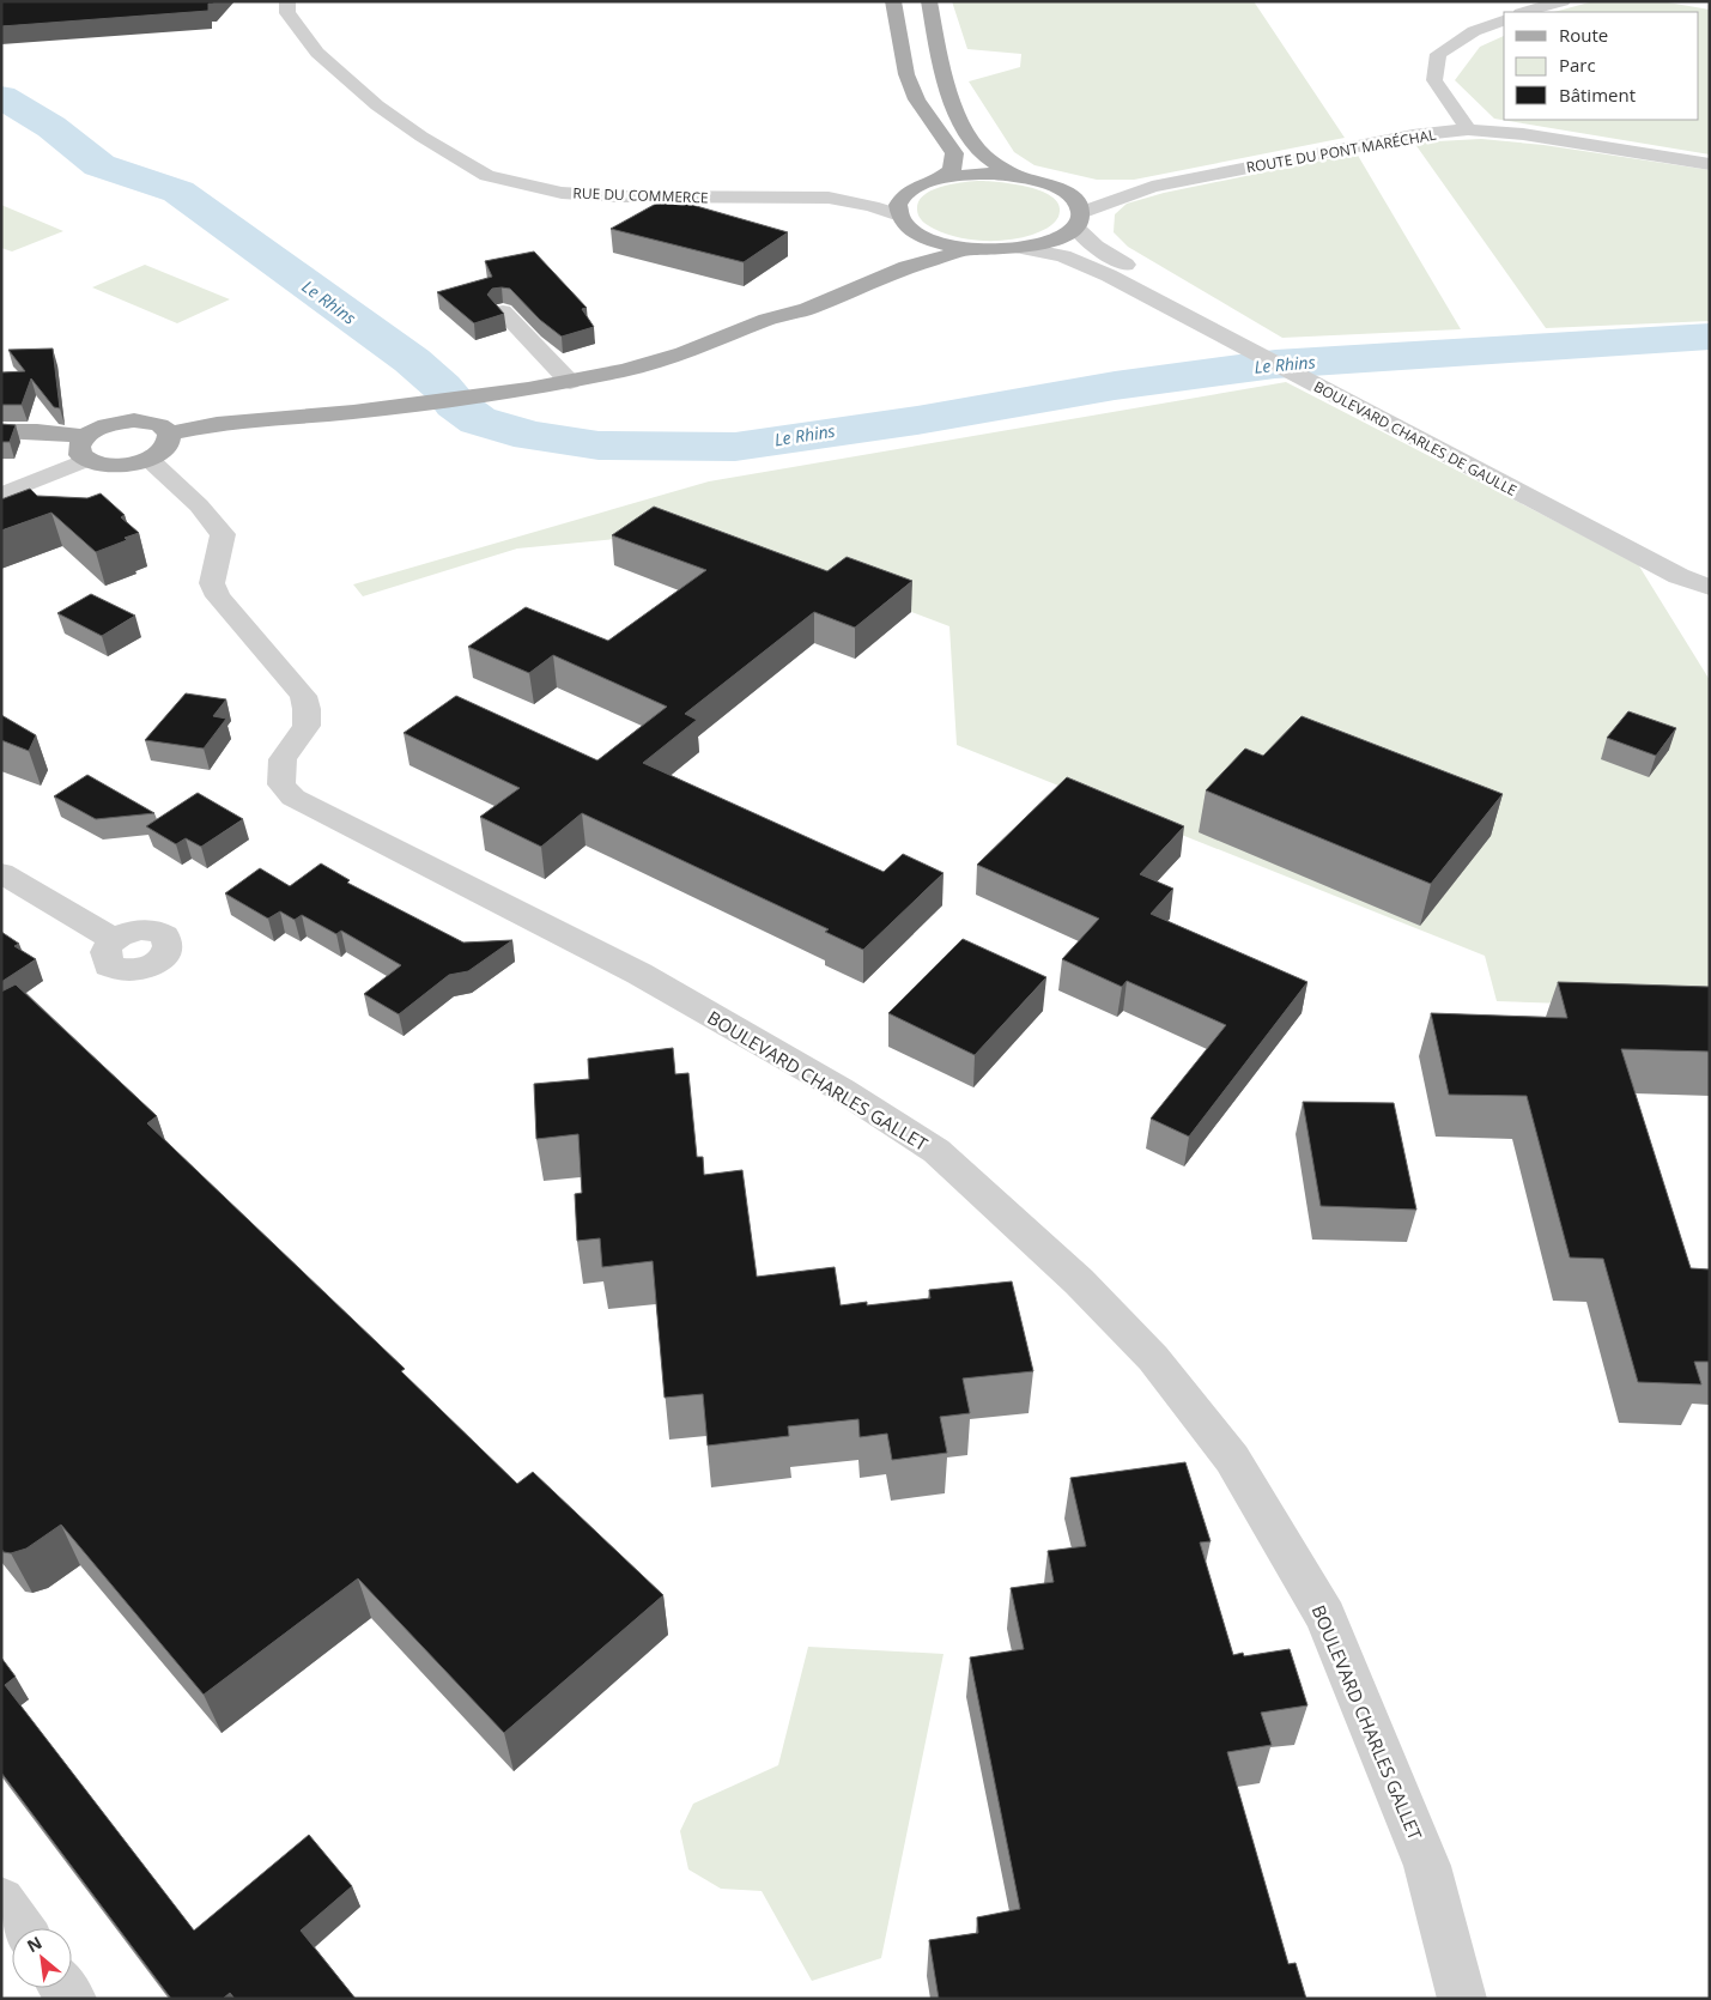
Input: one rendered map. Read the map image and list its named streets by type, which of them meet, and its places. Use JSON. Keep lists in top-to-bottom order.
{
  "streets": {
    "street": [
      "ROUTE DU PONT MARÉCHAL",
      "RUE DU COMMERCE",
      "BOULEVARD CHARLES DE GAULLE",
      "BOULEVARD CHARLES GALLET"
    ]
  },
  "crossings": [
    ["ROUTE DU PONT MARÉCHAL", "BOULEVARD CHARLES DE GAULLE"]
  ],
  "water": ["Le Rhins"],
  "legend": ["Route", "Parc", "Bâtiment"],
  "north": "top left"
}
